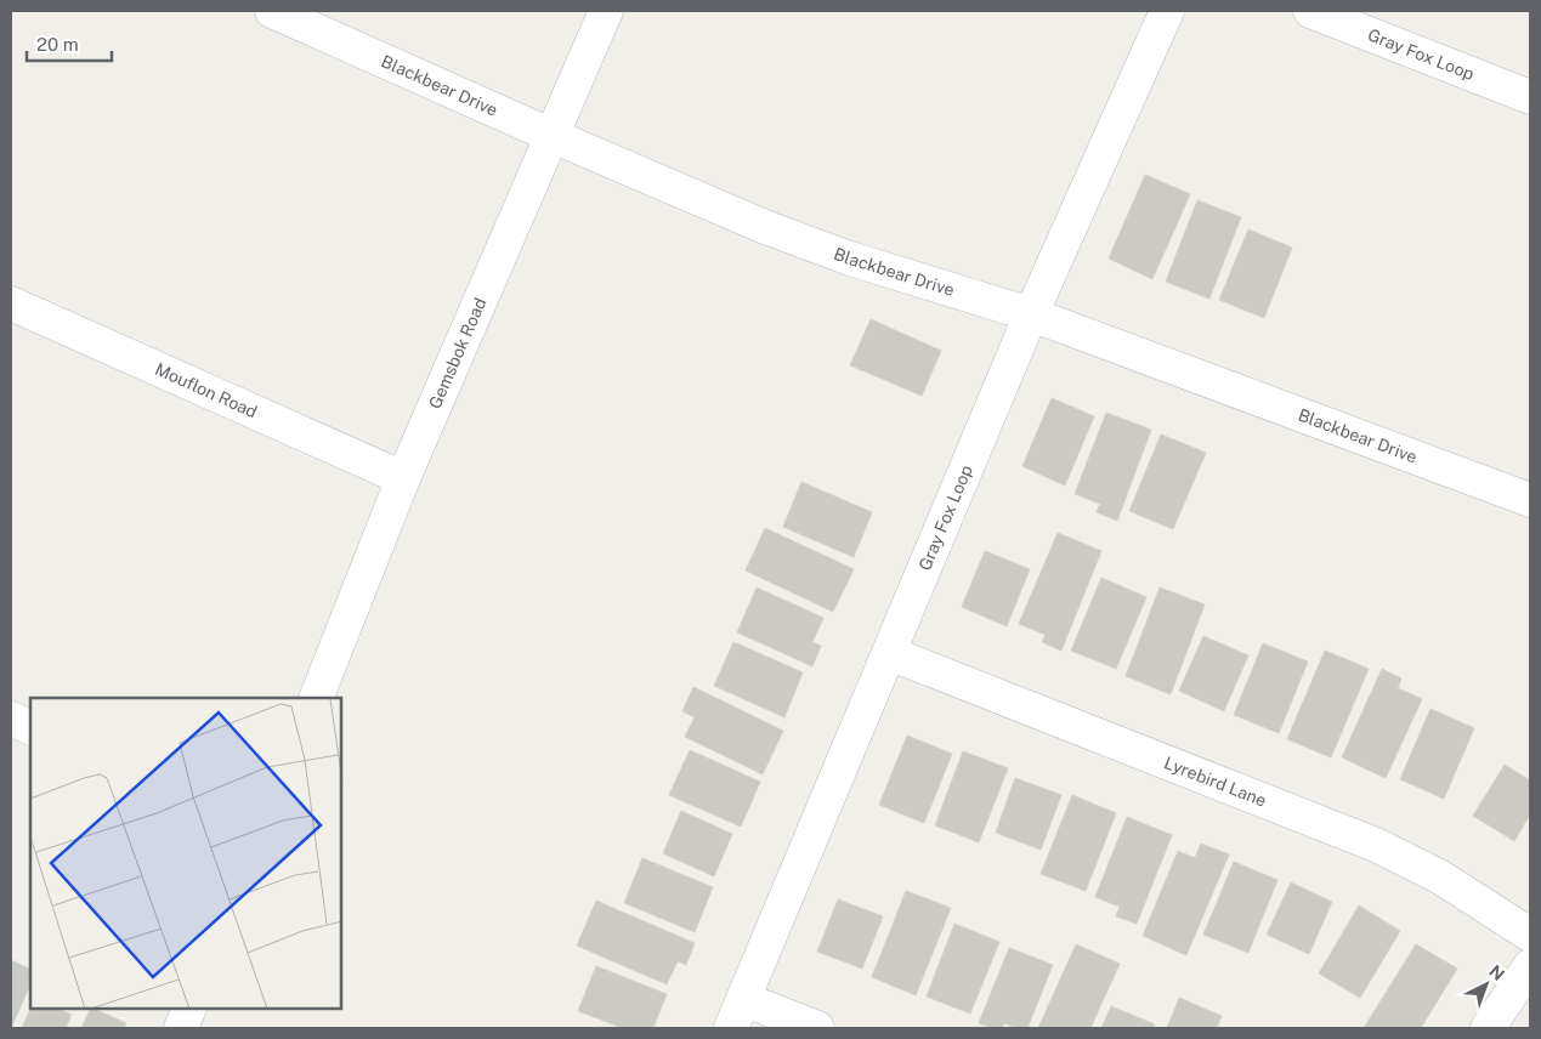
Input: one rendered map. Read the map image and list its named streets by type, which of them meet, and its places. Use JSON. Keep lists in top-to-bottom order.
{
  "streets": {
    "street": [
      "Gray Fox Loop",
      "Blackbear Drive",
      "Gemsbok Road",
      "Mouflon Road",
      "Lyrebird Lane"
    ]
  },
  "crossings": [
    ["Gray Fox Loop", "Blackbear Drive"],
    ["Gray Fox Loop", "Lyrebird Lane"],
    ["Blackbear Drive", "Gemsbok Road"],
    ["Gemsbok Road", "Mouflon Road"]
  ],
  "scale_bar": "20 m",
  "north": "top right"
}
